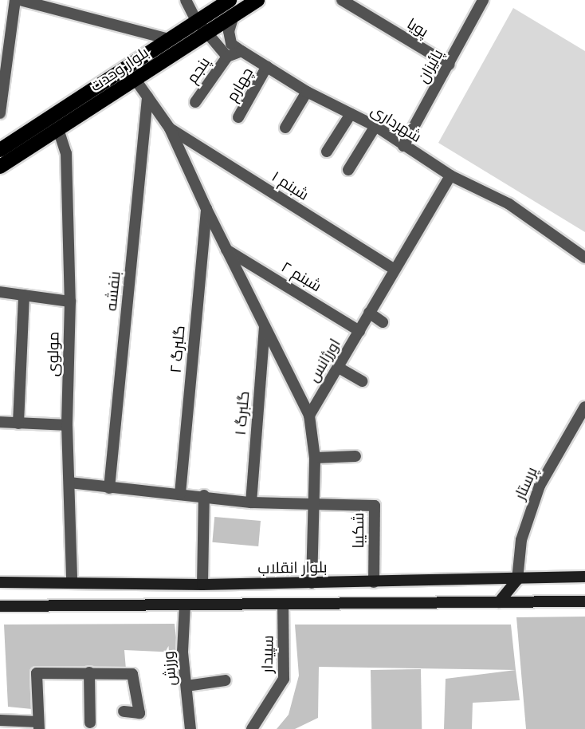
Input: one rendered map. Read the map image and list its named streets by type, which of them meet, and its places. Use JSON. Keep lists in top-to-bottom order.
{
  "streets": {
    "main road": ["بلوار وحدت", "بلوار انقلاب"],
    "street": [
      "پویا",
      "پائیزان",
      "پنجم",
      "چهارم",
      "شهرداری",
      "شبنم ۱",
      "شبنم ۲",
      "بنفشه",
      "گلبرگ ۲",
      "مولوی",
      "اورژانس",
      "گلبرگ ۱",
      "پرستار",
      "شکیبا",
      "سپیدار",
      "ورزش"
    ]
  },
  "crossings": [
    ["پویا", "پائیزان"],
    ["پائیزان", "شهرداری"],
    ["بلوار وحدت", "مولوی"],
    ["چهارم", "شهرداری"],
    ["شهرداری", "اورژانس"],
    ["شبنم ۱", "اورژانس"],
    ["شبنم ۲", "اورژانس"],
    ["مولوی", "بلوار انقلاب"],
    ["پرستار", "بلوار انقلاب"],
    ["شکیبا", "بلوار انقلاب"]
  ]
}
